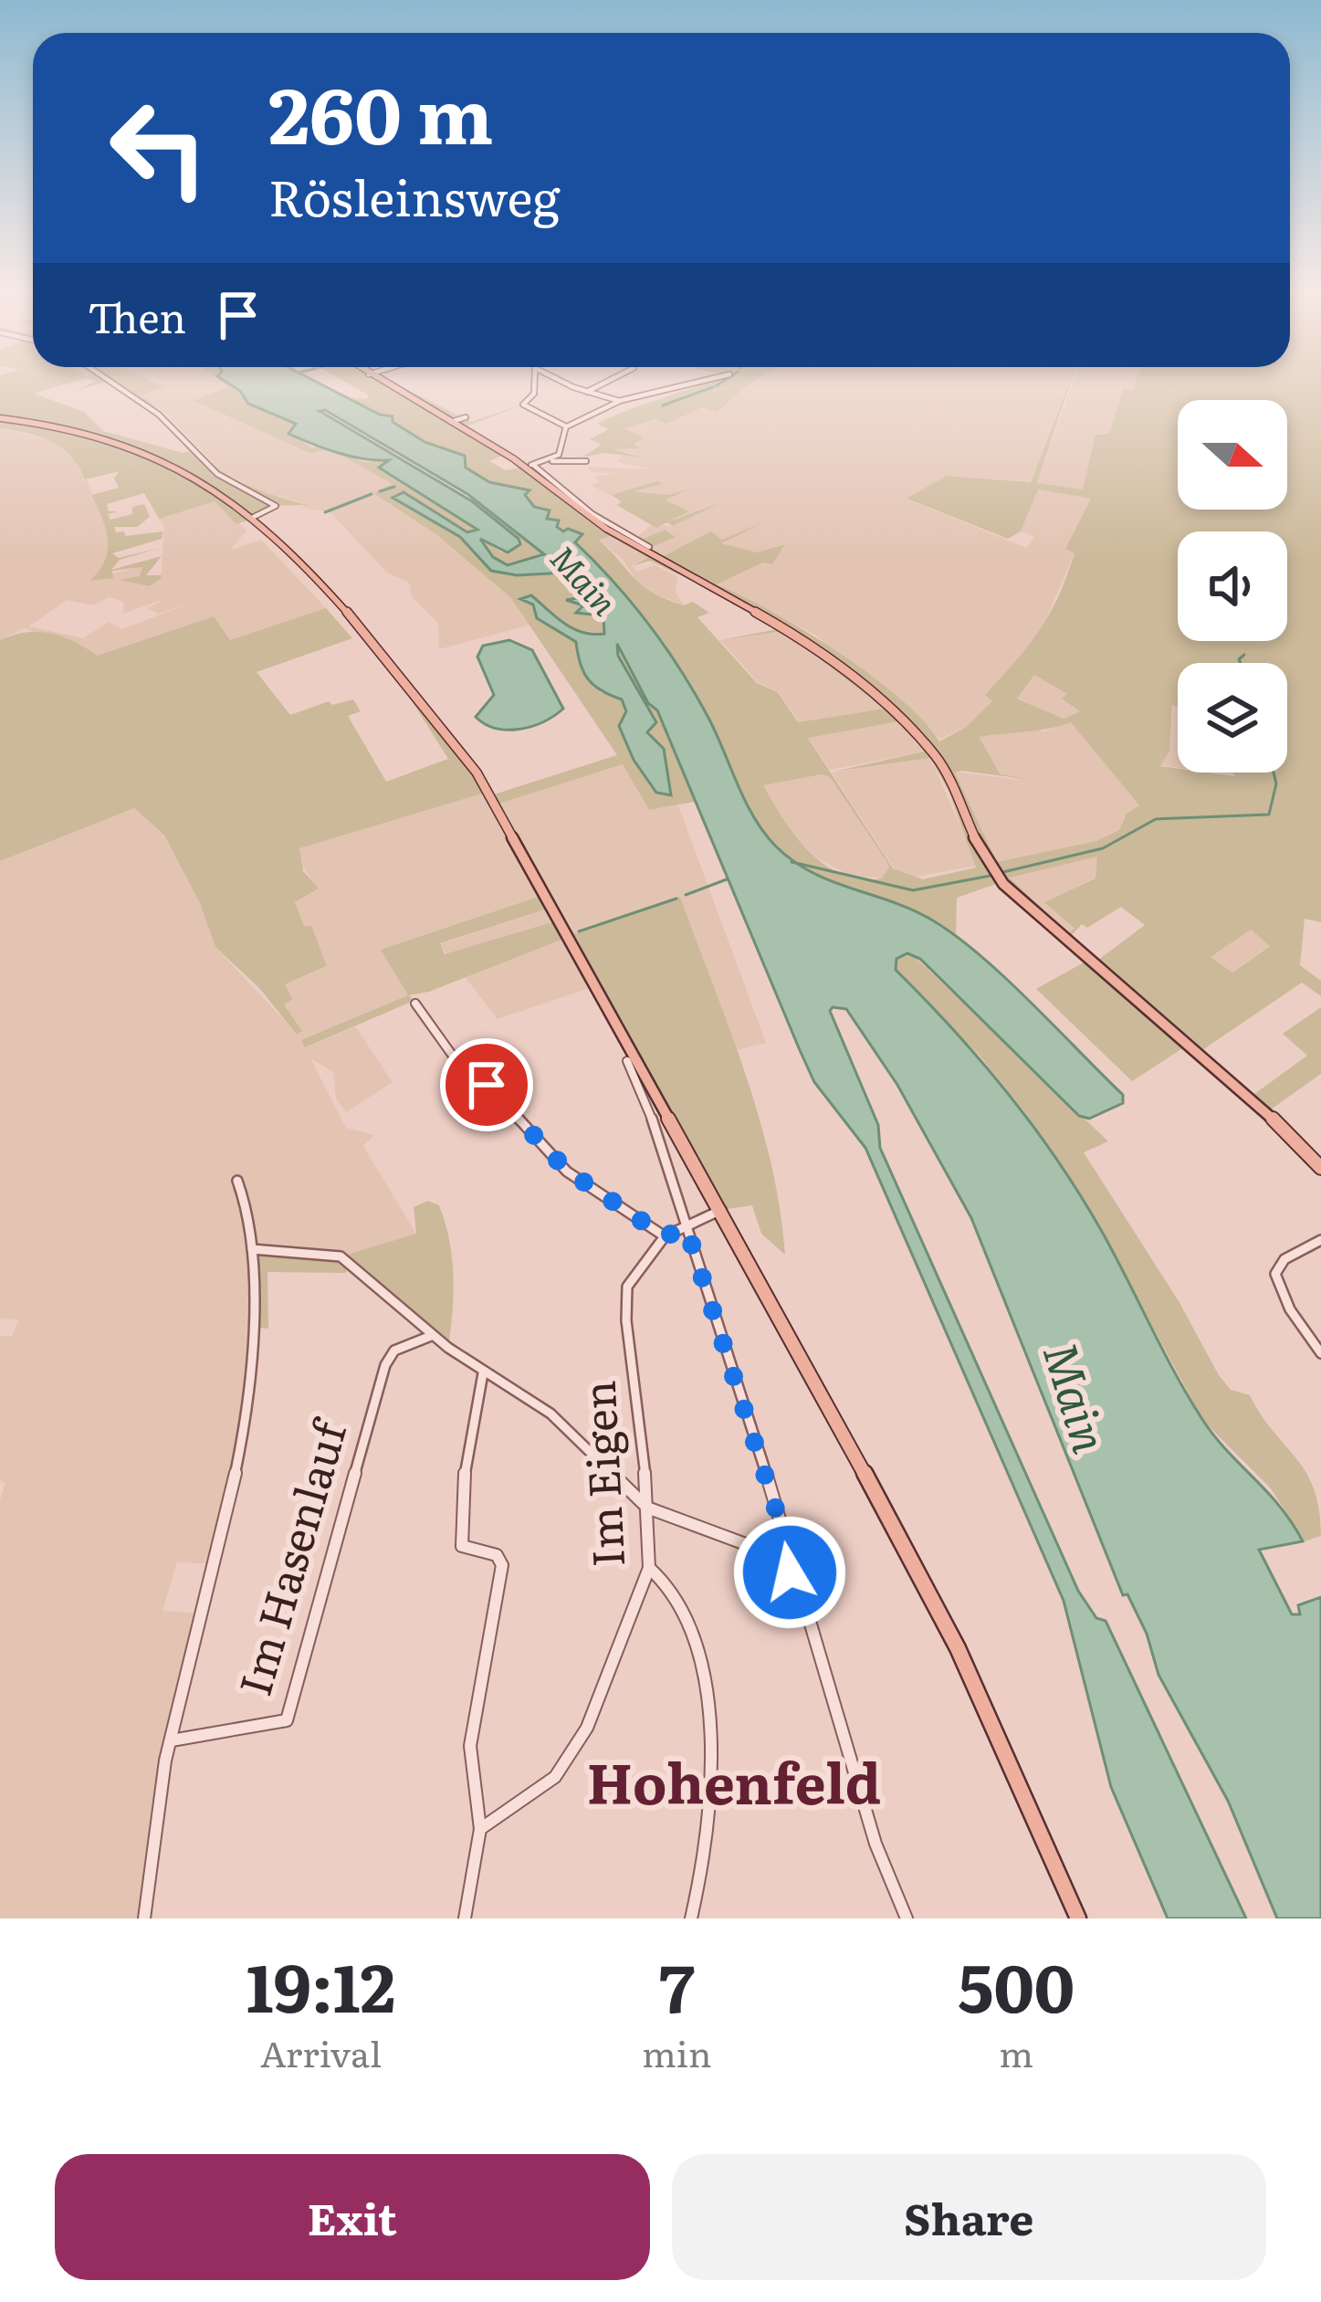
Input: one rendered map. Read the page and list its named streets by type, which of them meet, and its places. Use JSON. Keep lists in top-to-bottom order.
{
  "streets": {
    "street": ["Im Eigen", "Im Hasenlauf"]
  },
  "districts": ["Hohenfeld"],
  "water": ["Main"],
  "north": "right",
  "page": {
    "turn": ["260 m", "Rösleinsweg"],
    "then": "Then",
    "eta": [
      "19:12",
      "Arrival",
      "7",
      "min",
      "500",
      "m"
    ],
    "buttons": ["Exit", "Share"]
  }
}
